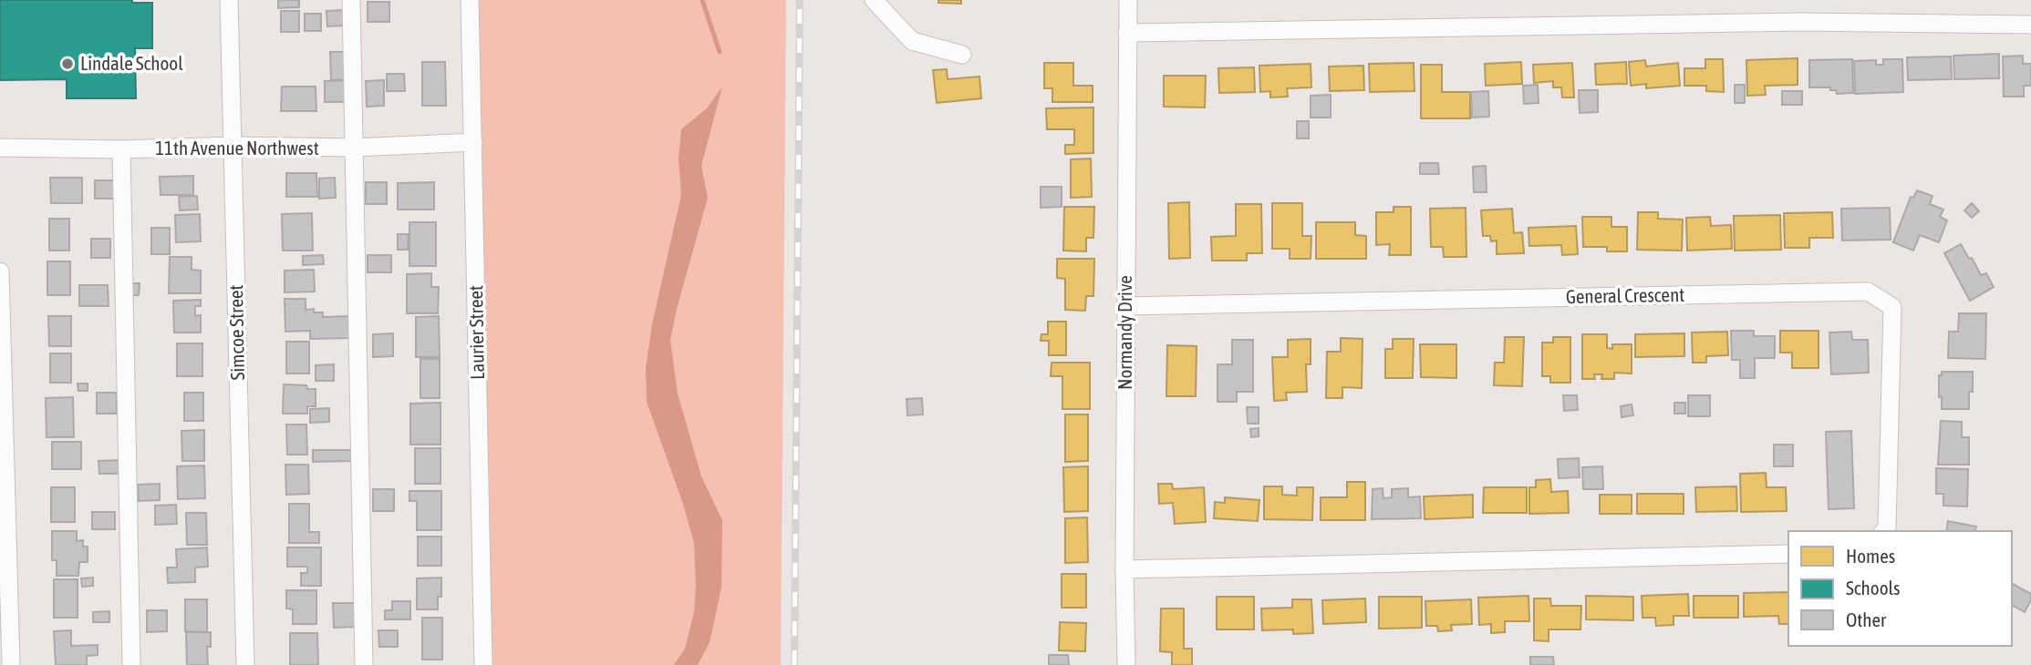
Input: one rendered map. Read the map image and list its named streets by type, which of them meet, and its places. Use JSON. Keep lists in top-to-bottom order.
{
  "streets": {
    "street": [
      "11th Avenue Northwest",
      "General Crescent",
      "Simcoe Street",
      "Laurier Street",
      "Normandy Drive"
    ]
  },
  "crossings": [
    ["11th Avenue Northwest", "Simcoe Street"],
    ["11th Avenue Northwest", "Laurier Street"],
    ["General Crescent", "Normandy Drive"]
  ],
  "places": ["Lindale School"],
  "legend": ["Homes", "Schools", "Other"]
}
